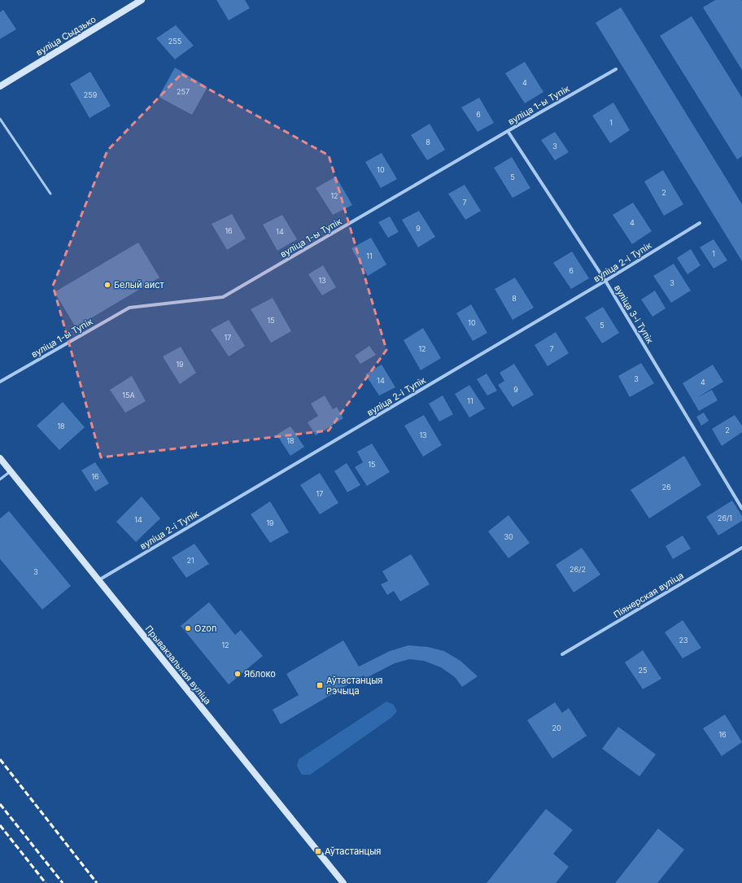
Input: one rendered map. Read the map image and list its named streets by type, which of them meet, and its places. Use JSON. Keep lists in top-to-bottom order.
{
  "streets": {
    "main road": ["вуліца Сыдзько", "Прывакзальная вуліца"],
    "street": [
      "вуліца 1-ы Тупік",
      "вуліца 2-і Тупік",
      "вуліца 3-і Тупік",
      "Піянерская вуліца"
    ]
  },
  "crossings": [
    ["вуліца 1-ы Тупік", "вуліца 3-і Тупік"],
    ["вуліца 2-і Тупік", "вуліца 3-і Тупік"],
    ["вуліца 2-і Тупік", "Прывакзальная вуліца"]
  ],
  "places": {
    "other": ["Белый аист", "Ozon", "Яблоко"],
    "transit": ["Аўтастанцыя Рэчыца", "Аўтастанцыя"]
  },
  "house_numbers": [
    "255",
    "4",
    "257",
    "259",
    "6",
    "1",
    "8",
    "3",
    "10",
    "5",
    "2",
    "12",
    "7",
    "4",
    "9",
    "16",
    "14",
    "1",
    "11",
    "6",
    "13",
    "3",
    "8",
    "15",
    "10",
    "5",
    "17",
    "12",
    "7",
    "19",
    "3",
    "14",
    "4",
    "9",
    "15А",
    "11",
    "18",
    "2",
    "13",
    "18",
    "15",
    "16",
    "26",
    "17",
    "26/1",
    "14",
    "19",
    "30",
    "21",
    "26/2",
    "3",
    "23",
    "12",
    "25",
    "20",
    "16"
  ]
}
